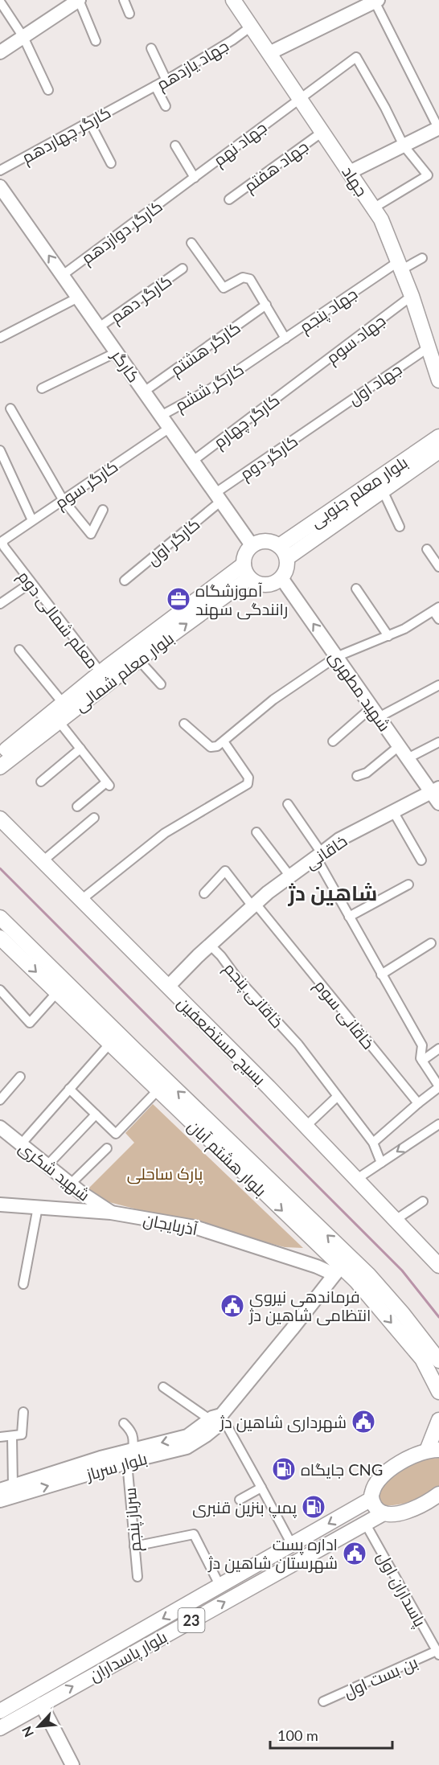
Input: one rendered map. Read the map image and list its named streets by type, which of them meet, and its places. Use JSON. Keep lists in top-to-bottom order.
{
  "streets": {
    "main road": [
      "جهاد",
      "بلوار معلم جنوبی",
      "بلوار معلم شمالی",
      "بسیج مستضعفین",
      "بلوار هشتم آبان",
      "23",
      "بلوار پاسداران"
    ],
    "street": [
      "جهاد یازدهم",
      "کارگر چهاردهم",
      "جهاد نهم",
      "جهاد هفتم",
      "کارگر دوازدهم",
      "کارگر دهم",
      "جهاد پنجم",
      "جهاد سوم",
      "کارگر هشتم",
      "کارگر",
      "جهاد اول",
      "کارگر ششم",
      "کارگر چهارم",
      "کارگر دوم",
      "کارگر سوم",
      "کارگر اول",
      "معلم شمالی دوم",
      "شهید مطهری",
      "خاقانی",
      "خاقانی پنجم",
      "خاقانی سوم",
      "شهید شکری",
      "آذربایجان",
      "بلوار سرباز",
      "سرباز پنجم",
      "پاسداران اول",
      "بن بست اول"
    ]
  },
  "crossings": [
    ["جهاد یازدهم", "کارگر چهاردهم"],
    ["جهاد یازدهم", "جهاد"],
    ["جهاد نهم", "جهاد"],
    ["جهاد نهم", "کارگر دوازدهم"],
    ["جهاد هفتم", "جهاد"],
    ["جهاد", "جهاد پنجم"],
    ["جهاد", "جهاد سوم"],
    ["جهاد", "جهاد اول"],
    ["کارگر دوازدهم", "کارگر"],
    ["کارگر دهم", "کارگر"],
    ["جهاد پنجم", "کارگر ششم"],
    ["جهاد سوم", "کارگر چهارم"],
    ["کارگر هشتم", "کارگر"],
    ["کارگر", "کارگر ششم"],
    ["کارگر", "کارگر چهارم"],
    ["کارگر", "کارگر دوم"],
    ["کارگر", "کارگر سوم"],
    ["کارگر", "بلوار معلم جنوبی"],
    ["کارگر", "کارگر اول"],
    ["کارگر", "بلوار معلم شمالی"],
    ["کارگر", "شهید مطهری"],
    ["جهاد اول", "کارگر دوم"],
    ["کارگر دوم", "کارگر اول"],
    ["کارگر سوم", "معلم شمالی دوم"],
    ["بلوار معلم جنوبی", "بلوار معلم شمالی"],
    ["بلوار معلم جنوبی", "شهید مطهری"],
    ["معلم شمالی دوم", "بلوار معلم شمالی"],
    ["بلوار معلم شمالی", "شهید مطهری"],
    ["شهید مطهری", "خاقانی"],
    ["خاقانی", "خاقانی پنجم"],
    ["خاقانی", "خاقانی سوم"],
    ["خاقانی", "بسیج مستضعفین"],
    ["بلوار هشتم آبان", "آذربایجان"],
    ["بلوار هشتم آبان", "بلوار سرباز"],
    ["شهید شکری", "آذربایجان"],
    ["آذربایجان", "بلوار سرباز"],
    ["بلوار سرباز", "سرباز پنجم"],
    ["پاسداران اول", "بلوار پاسداران"],
    ["پاسداران اول", "بن بست اول"],
    ["23", "بلوار پاسداران"]
  ],
  "districts": ["شاهین دژ"],
  "parks": ["پارک ساحلی"],
  "places": {
    "office": ["آموزشگاه رانندگی سهند"],
    "public building": ["فرماندهی نیروی انتظامی شاهین دژ", "شهرداری شاهین دژ", "اداره پست شهرستان شاهین دژ"],
    "fuel station": ["جایگاه CNG", "پمپ بنزین قنبری"]
  },
  "scale_bar": "100 m",
  "north": "bottom left"
}
